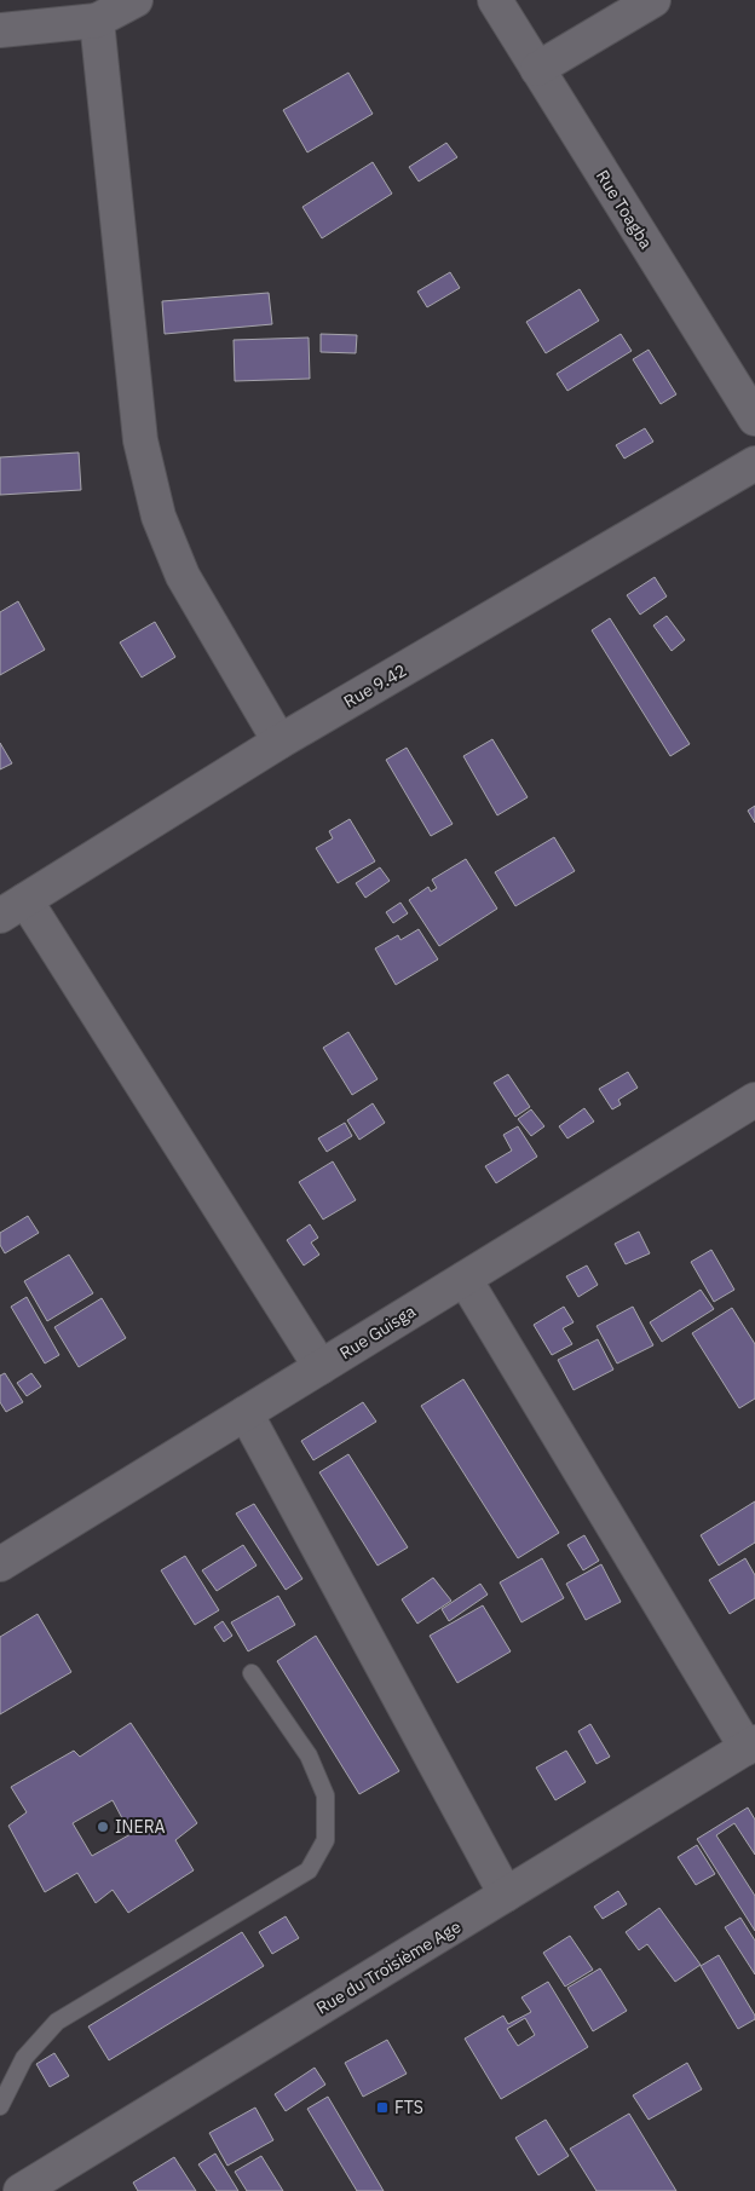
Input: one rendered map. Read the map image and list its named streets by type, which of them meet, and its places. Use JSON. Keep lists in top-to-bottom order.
{
  "streets": {
    "street": [
      "Rue Toagba",
      "Rue 9.42",
      "Rue Guisga",
      "Rue du Troisième Age"
    ]
  },
  "places": {
    "other": ["INERA"],
    "transit": ["FTS"]
  }
}
